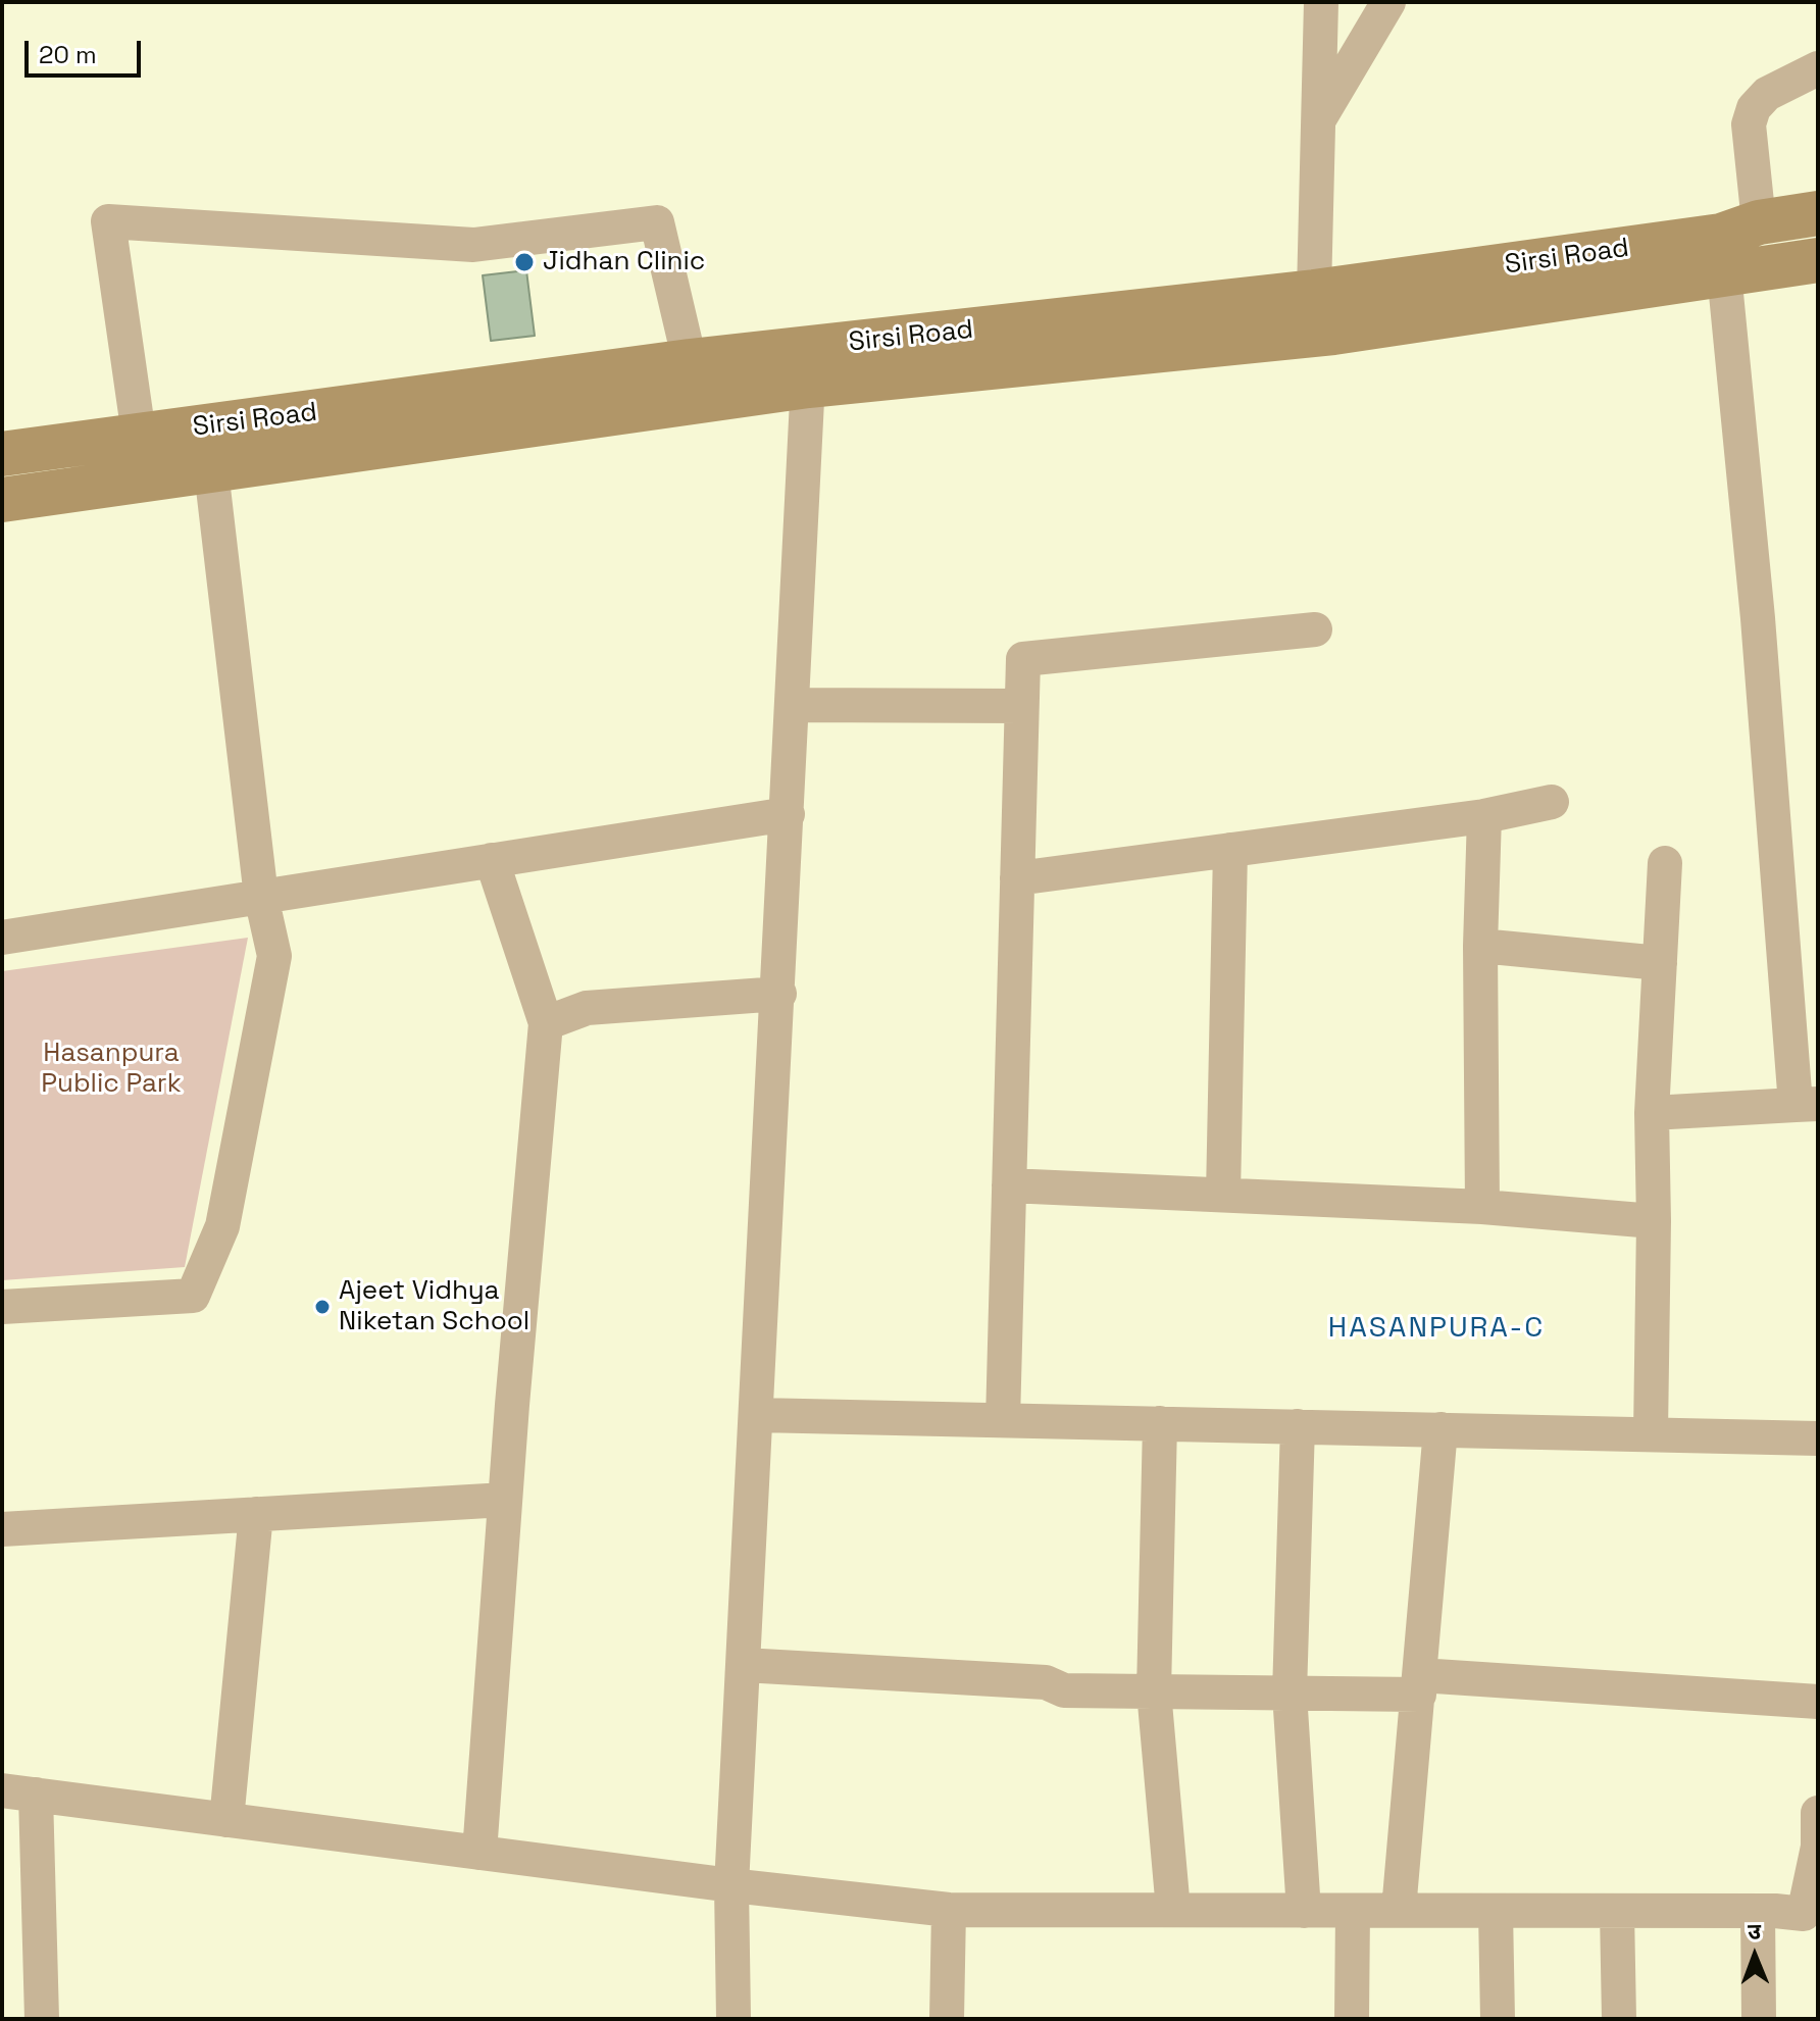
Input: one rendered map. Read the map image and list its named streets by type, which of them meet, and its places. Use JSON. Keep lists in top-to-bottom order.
{
  "streets": {
    "street": ["Sirsi Road"]
  },
  "districts": ["HASANPURA-C"],
  "parks": ["Hasanpura Public Park"],
  "places": ["Jidhan Clinic", "Ajeet Vidhya Niketan School"],
  "scale_bar": "20 m",
  "north": "top"
}
